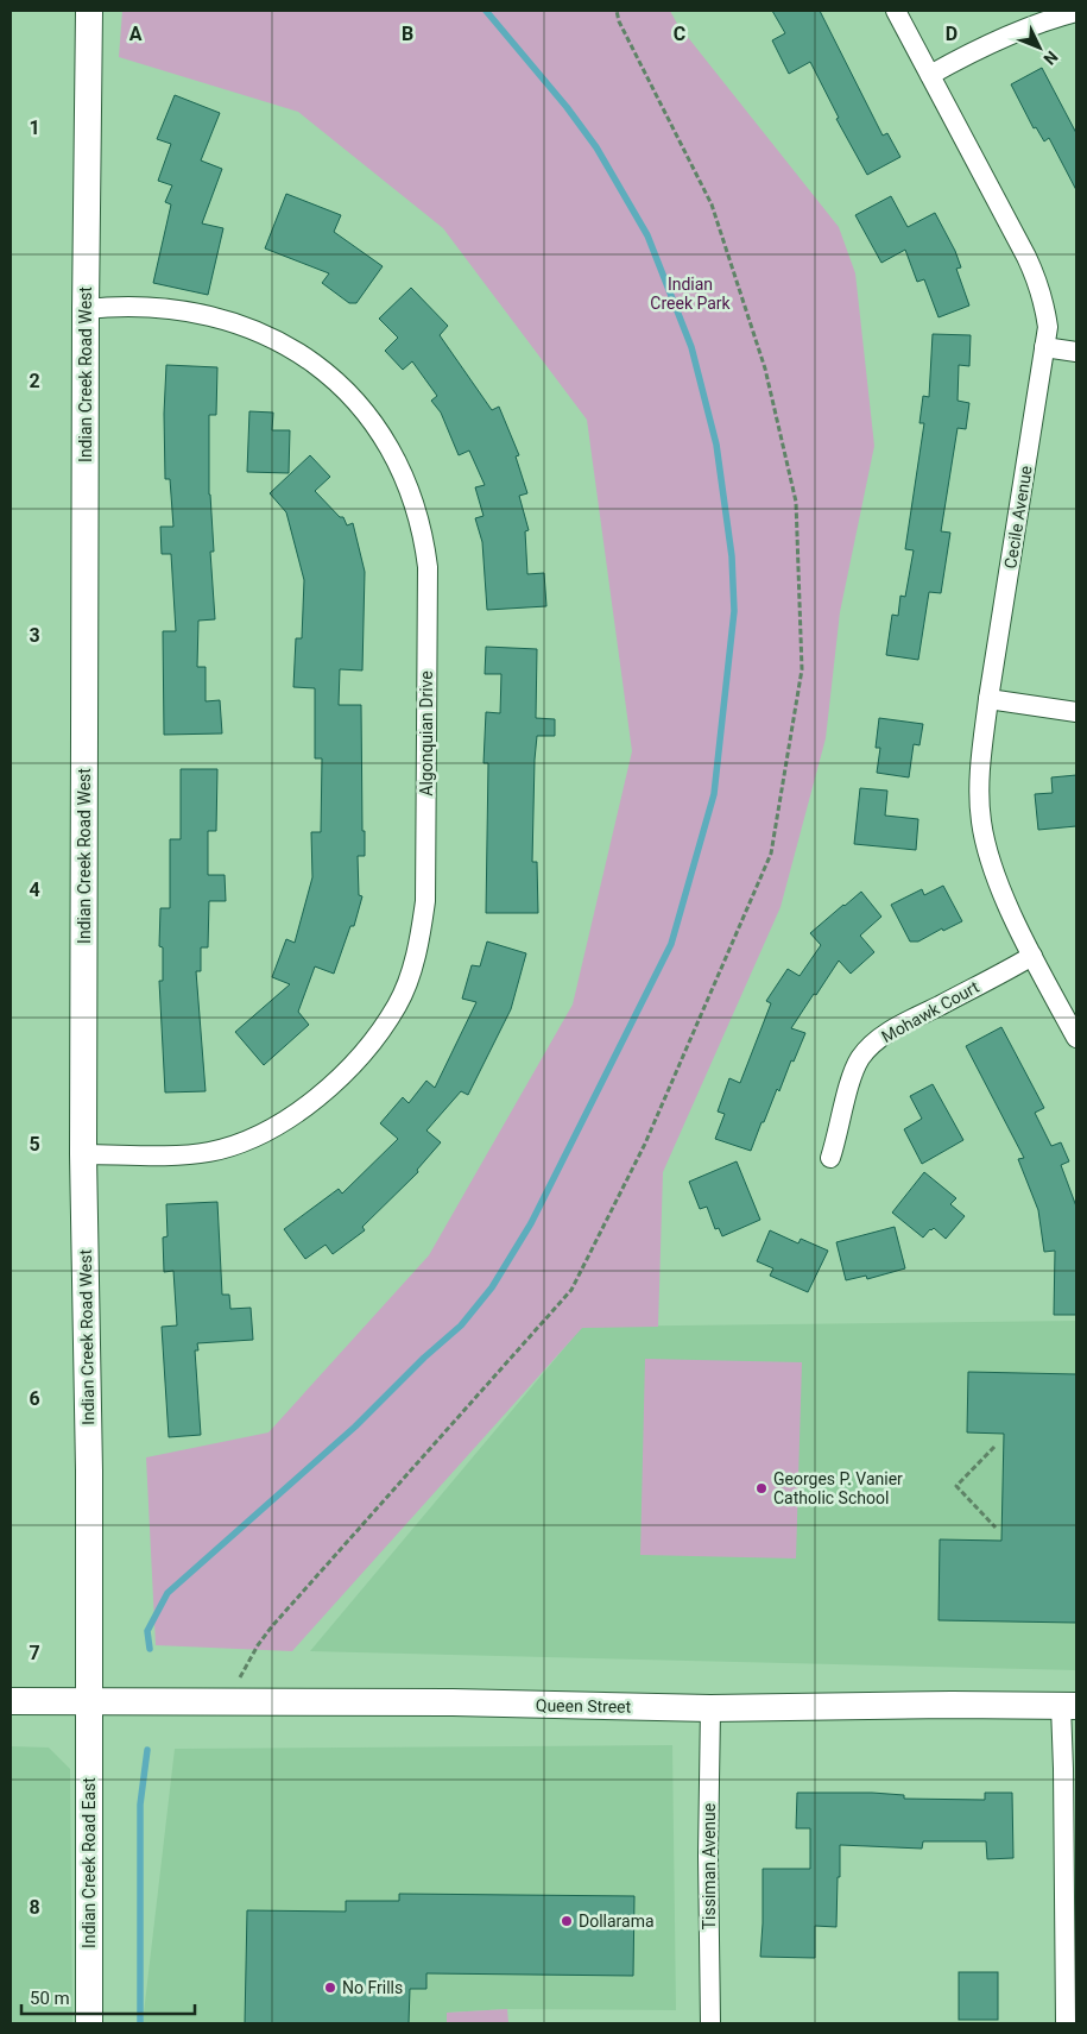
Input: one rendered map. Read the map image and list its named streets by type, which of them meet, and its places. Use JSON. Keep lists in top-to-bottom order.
{
  "streets": {
    "street": [
      "Indian Creek Road West",
      "Cecile Avenue",
      "Algonquian Drive",
      "Mohawk Court",
      "Queen Street",
      "Indian Creek Road East",
      "Tissiman Avenue"
    ]
  },
  "crossings": [
    ["Indian Creek Road West", "Algonquian Drive"],
    ["Indian Creek Road West", "Queen Street"],
    ["Indian Creek Road West", "Indian Creek Road East"],
    ["Cecile Avenue", "Mohawk Court"],
    ["Queen Street", "Indian Creek Road East"],
    ["Queen Street", "Tissiman Avenue"]
  ],
  "parks": ["Indian Creek Park"],
  "places": ["Georges P. Vanier Catholic School", "Dollarama", "No Frills"],
  "scale_bar": "50 m",
  "north": "bottom right",
  "grid": {
    "columns": [
      "A",
      "B",
      "C",
      "D"
    ],
    "rows": [
      "1",
      "2",
      "3",
      "4",
      "5",
      "6",
      "7",
      "8"
    ]
  }
}
